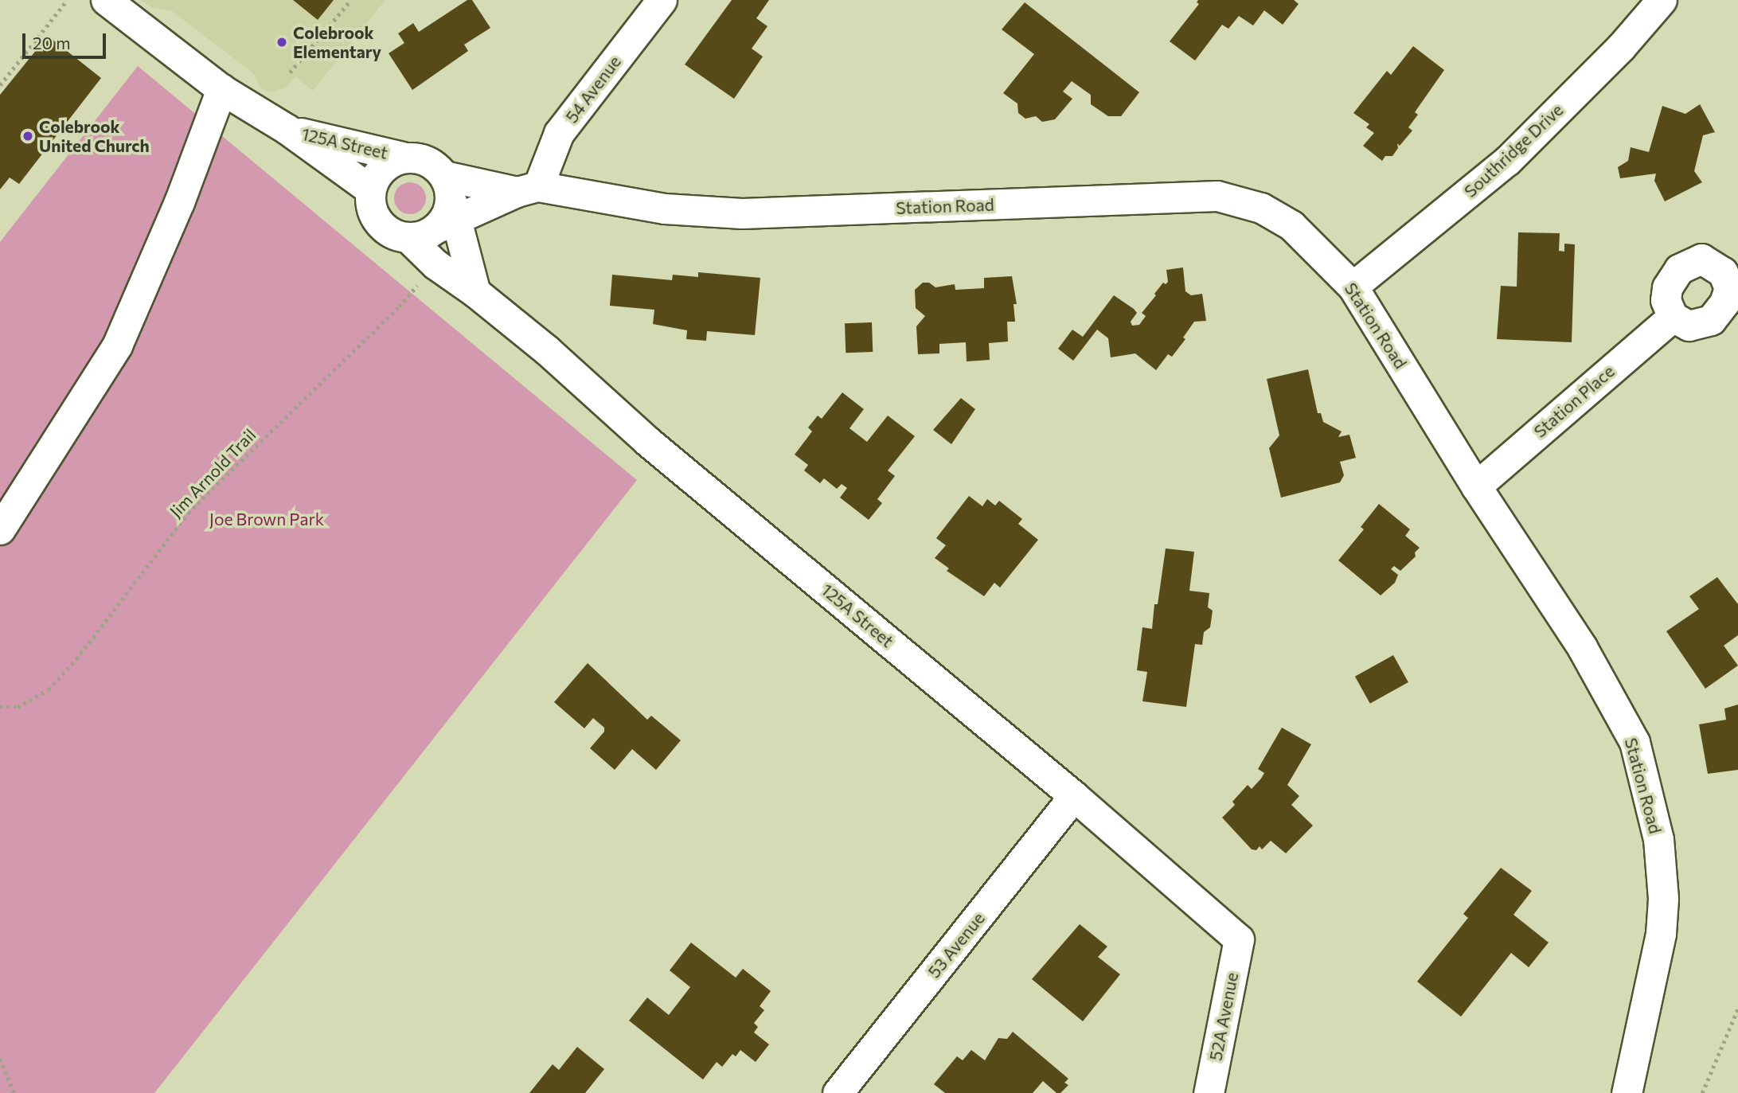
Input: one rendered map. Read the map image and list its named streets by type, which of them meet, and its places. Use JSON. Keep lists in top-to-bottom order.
{
  "streets": {
    "street": [
      "54 Avenue",
      "125A Street",
      "Southridge Drive",
      "Station Road",
      "Station Place",
      "53 Avenue",
      "52A Avenue"
    ],
    "path": ["Jim Arnold Trail"]
  },
  "crossings": [
    ["54 Avenue", "Station Road"],
    ["125A Street", "Station Road"],
    ["125A Street", "53 Avenue"],
    ["125A Street", "52A Avenue"],
    ["Southridge Drive", "Station Road"],
    ["Station Road", "Station Place"]
  ],
  "parks": ["Joe Brown Park"],
  "places": ["Colebrook Elementary", "Colebrook United Church"],
  "scale_bar": "20 m"
}
